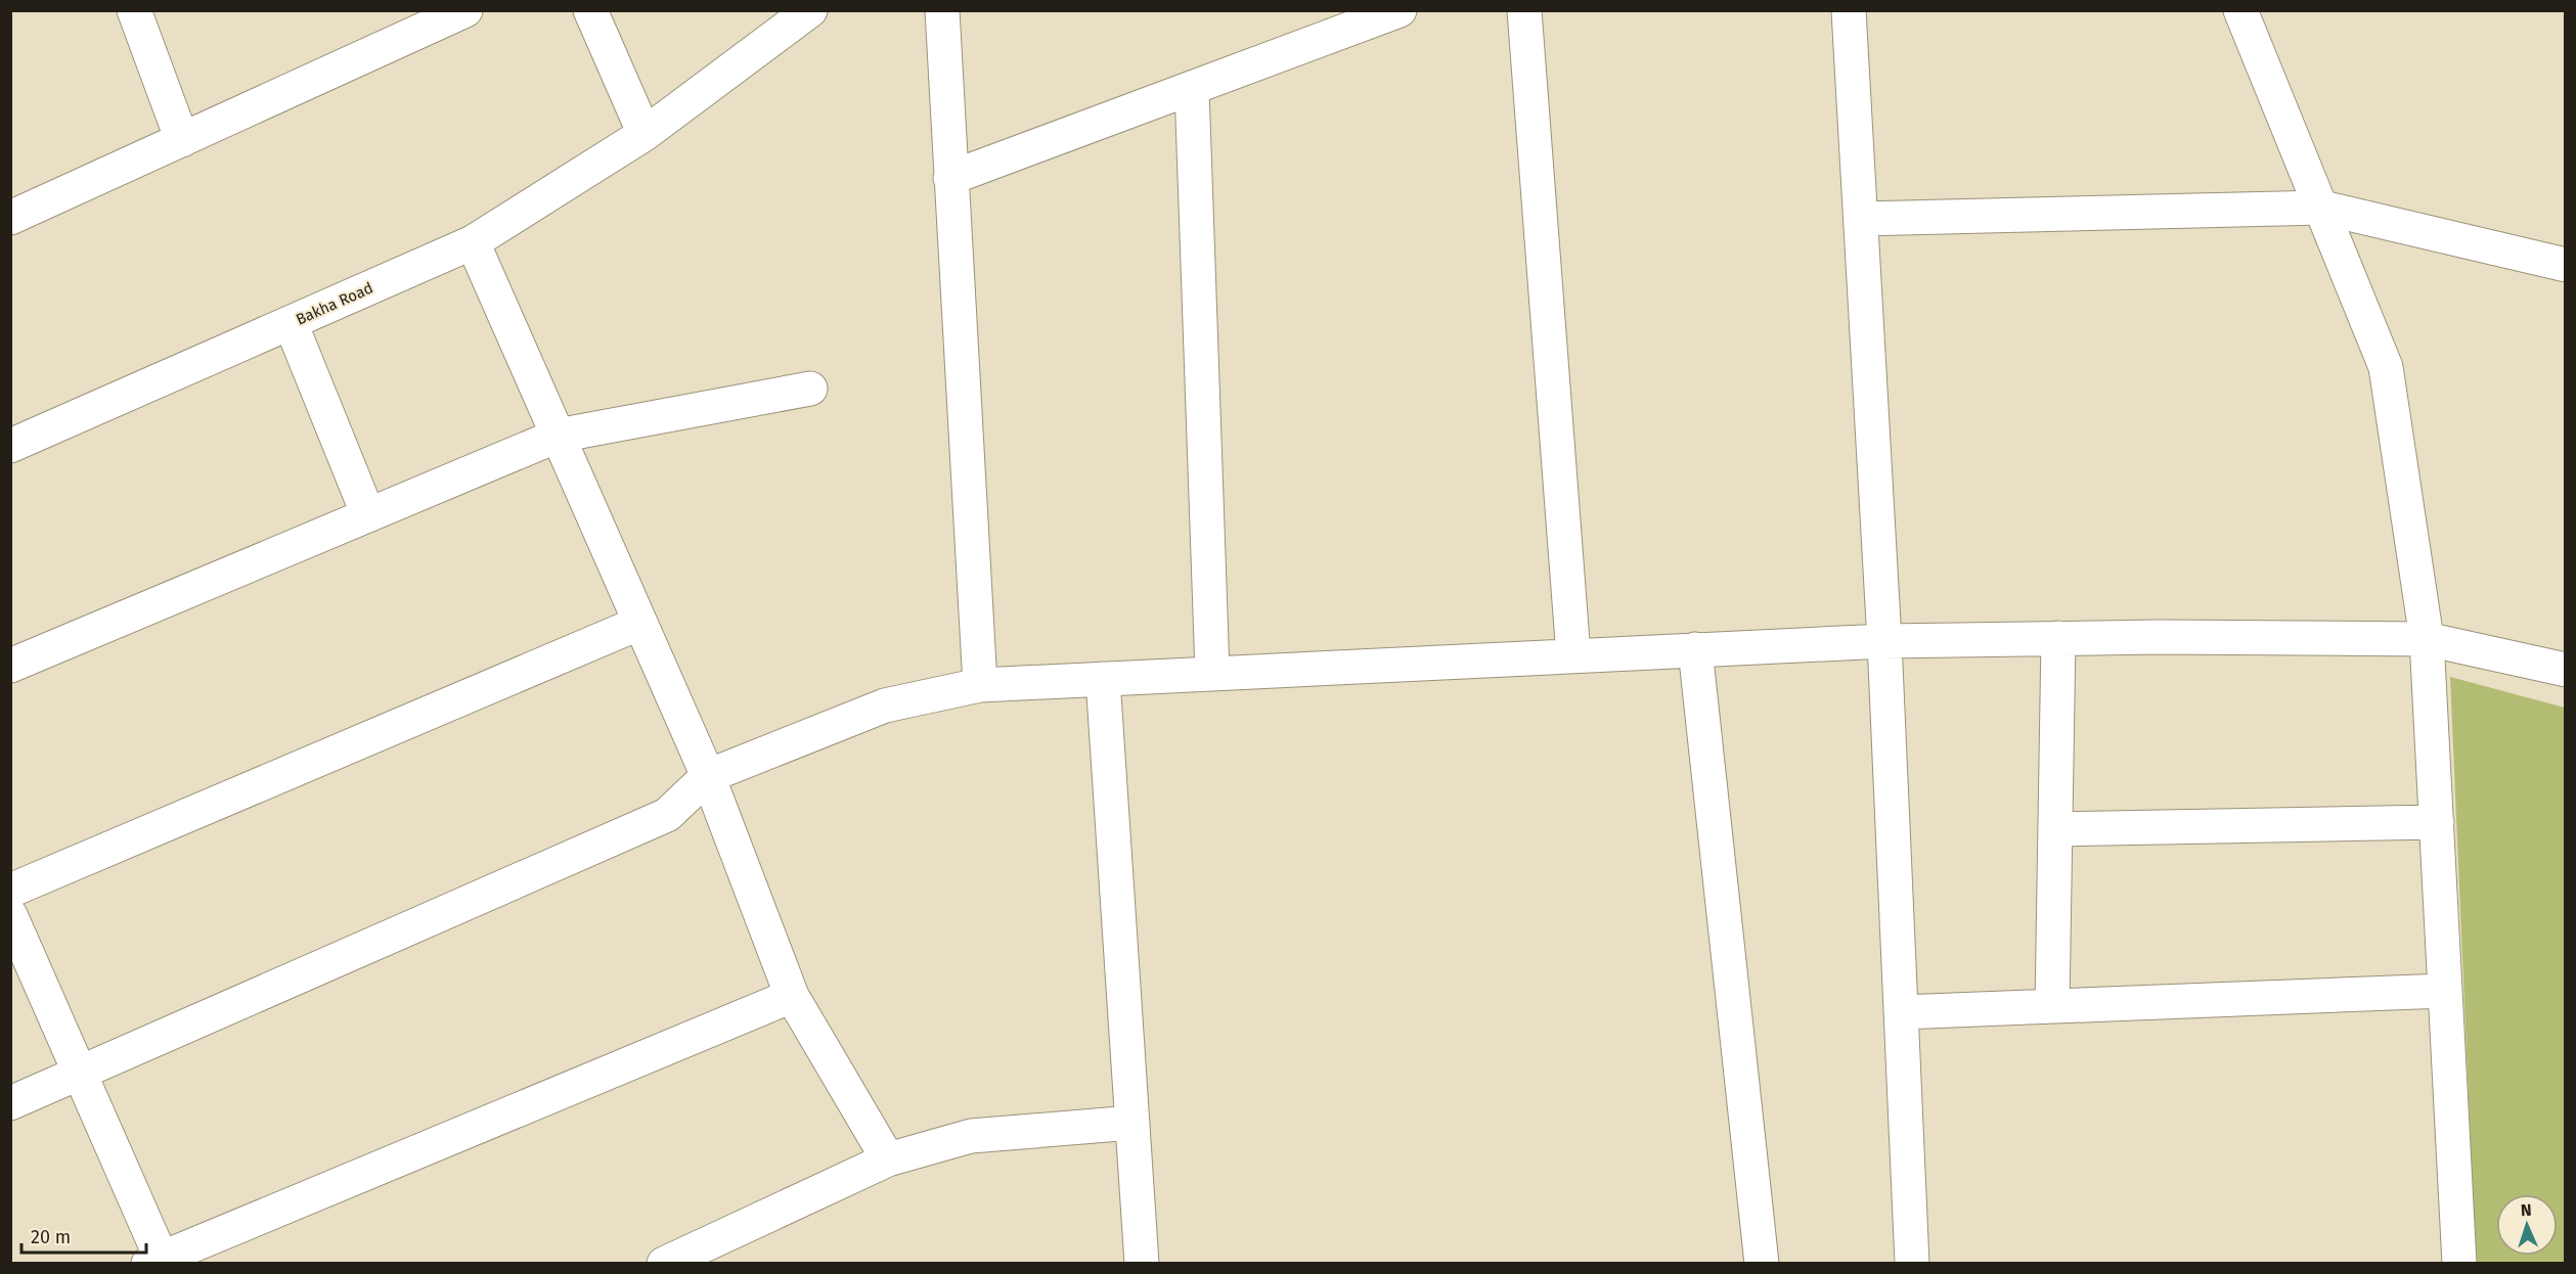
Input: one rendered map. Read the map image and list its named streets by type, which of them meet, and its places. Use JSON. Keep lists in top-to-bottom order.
{
  "streets": {
    "street": ["Bakha Road"]
  },
  "scale_bar": "20 m",
  "north": "top"
}
